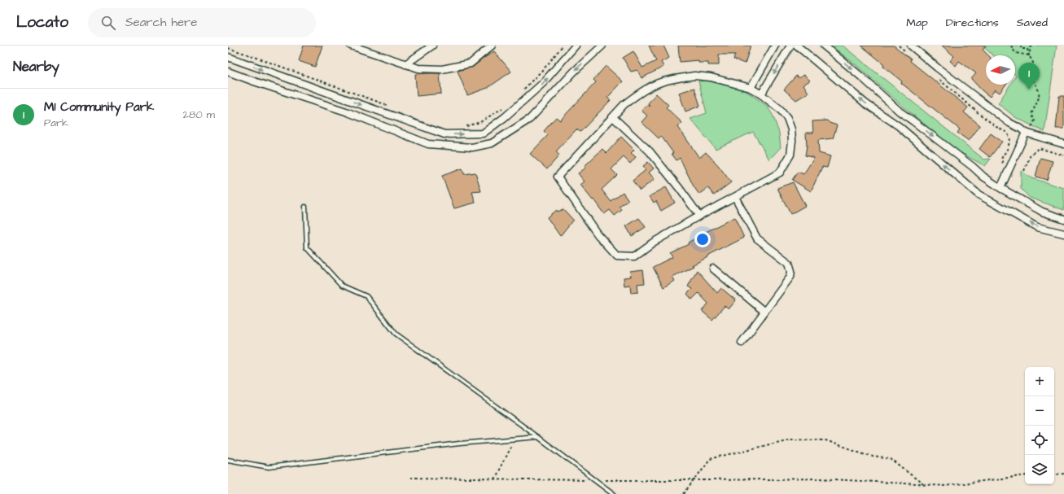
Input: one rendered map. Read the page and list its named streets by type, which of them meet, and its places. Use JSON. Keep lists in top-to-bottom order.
{
  "north": "left",
  "page": {
    "header": "Locato",
    "search": "Search here",
    "nav": ["Map", "Directions", "Saved"],
    "heading": "Nearby",
    "pins": "1",
    "list": [
      {
        "mark": "1",
        "name": "M1 Community Park",
        "note": "Park",
        "value": "280 m"
      }
    ],
    "map_buttons": ["+", "−"]
  }
}
